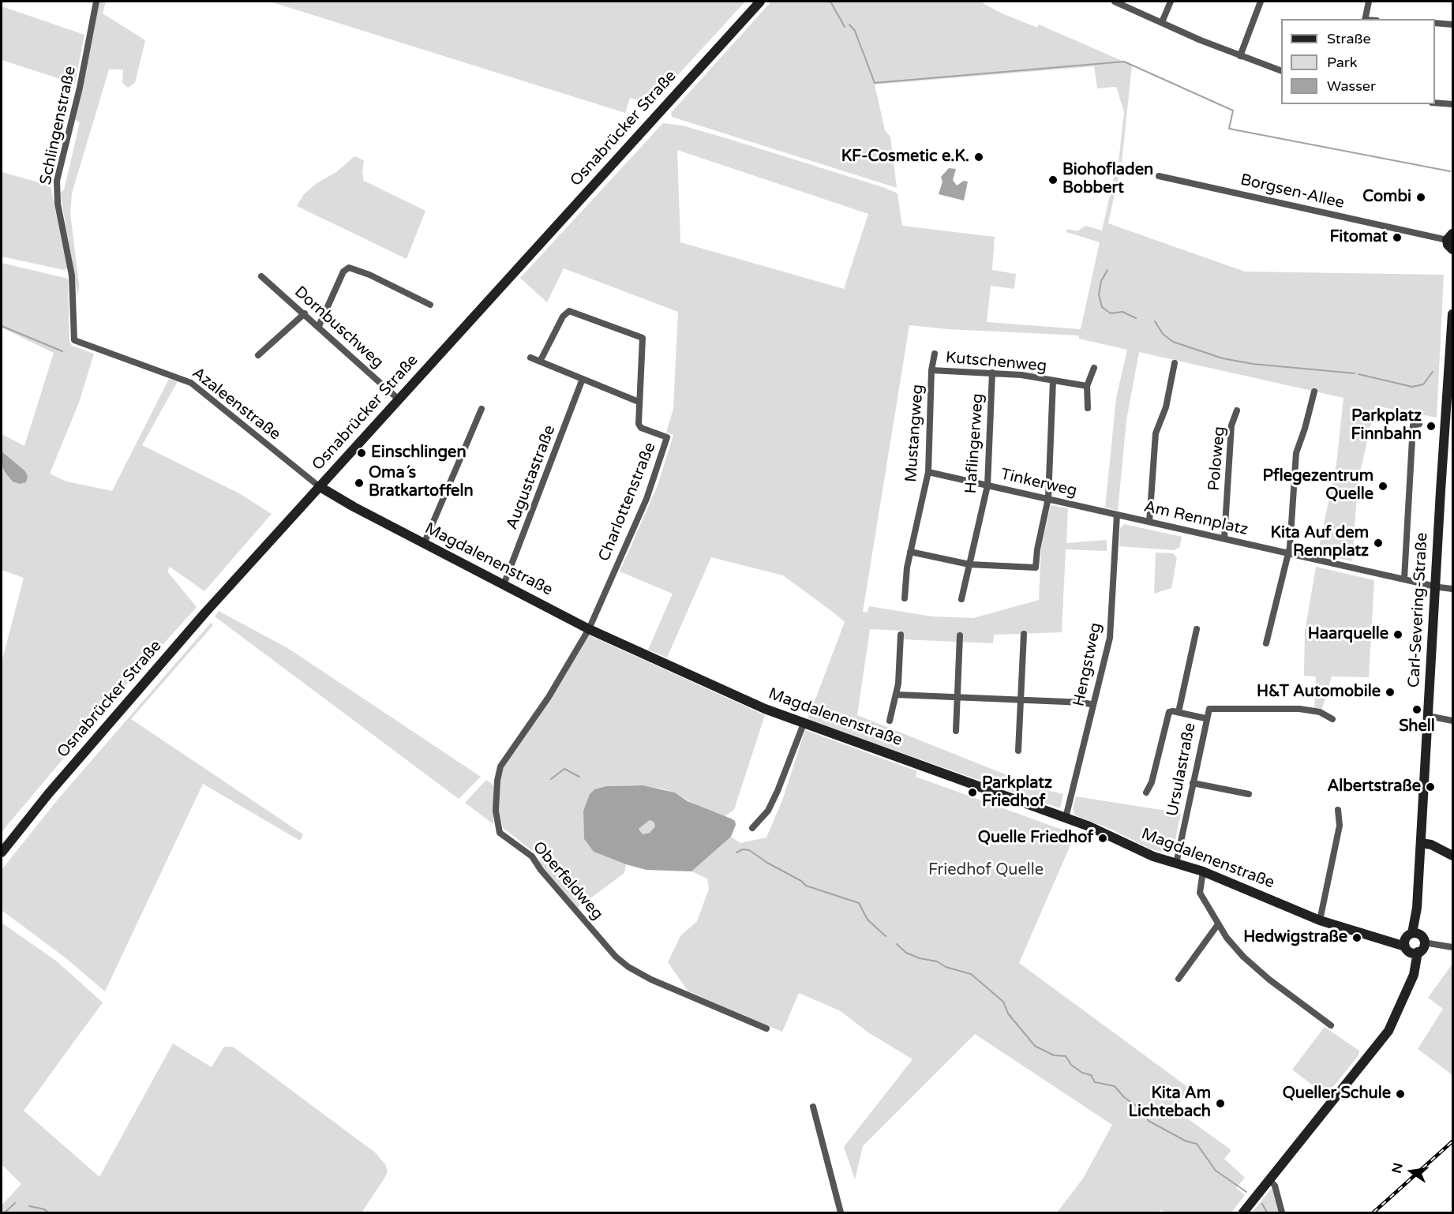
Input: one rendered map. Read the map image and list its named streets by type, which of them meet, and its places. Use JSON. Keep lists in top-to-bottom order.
{
  "streets": {
    "street": [
      "Schlingenstraße",
      "Osnabrücker Straße",
      "Borgsen-Allee",
      "Dornbuschweg",
      "Kutschenweg",
      "Azaleenstraße",
      "Mustangweg",
      "Haflingerweg",
      "Poloweg",
      "Augustastraße",
      "Tinkerweg",
      "Charlottenstraße",
      "Am Rennplatz",
      "Magdalenenstraße",
      "Carl-Severing-Straße",
      "Hengstweg",
      "Ursulastraße",
      "Oberfeldweg"
    ]
  },
  "crossings": [
    ["Schlingenstraße", "Azaleenstraße"],
    ["Osnabrücker Straße", "Dornbuschweg"],
    ["Osnabrücker Straße", "Azaleenstraße"],
    ["Osnabrücker Straße", "Magdalenenstraße"],
    ["Kutschenweg", "Mustangweg"],
    ["Kutschenweg", "Haflingerweg"],
    ["Azaleenstraße", "Magdalenenstraße"],
    ["Mustangweg", "Tinkerweg"],
    ["Haflingerweg", "Tinkerweg"],
    ["Poloweg", "Am Rennplatz"],
    ["Augustastraße", "Magdalenenstraße"],
    ["Tinkerweg", "Am Rennplatz"],
    ["Tinkerweg", "Hengstweg"],
    ["Charlottenstraße", "Magdalenenstraße"],
    ["Charlottenstraße", "Oberfeldweg"],
    ["Am Rennplatz", "Carl-Severing-Straße"],
    ["Am Rennplatz", "Hengstweg"],
    ["Magdalenenstraße", "Carl-Severing-Straße"],
    ["Magdalenenstraße", "Hengstweg"],
    ["Magdalenenstraße", "Ursulastraße"],
    ["Magdalenenstraße", "Oberfeldweg"]
  ],
  "parks": ["Friedhof Quelle"],
  "places": [
    "KF-Cosmetic e.K.",
    "Biohofladen Bobbert",
    "Combi",
    "Fitomat",
    "Parkplatz Finnbahn",
    "Einschlingen",
    "Oma´s Bratkartoffeln",
    "Pflegezentrum Quelle",
    "Kita Auf dem Rennplatz",
    "Haarquelle",
    "H&T Automobile",
    "Shell",
    "Albertstraße",
    "Parkplatz Friedhof",
    "Quelle Friedhof",
    "Hedwigstraße",
    "Queller Schule",
    "Kita Am Lichtebach"
  ],
  "legend": ["Straße", "Park", "Wasser"],
  "north": "left"
}
